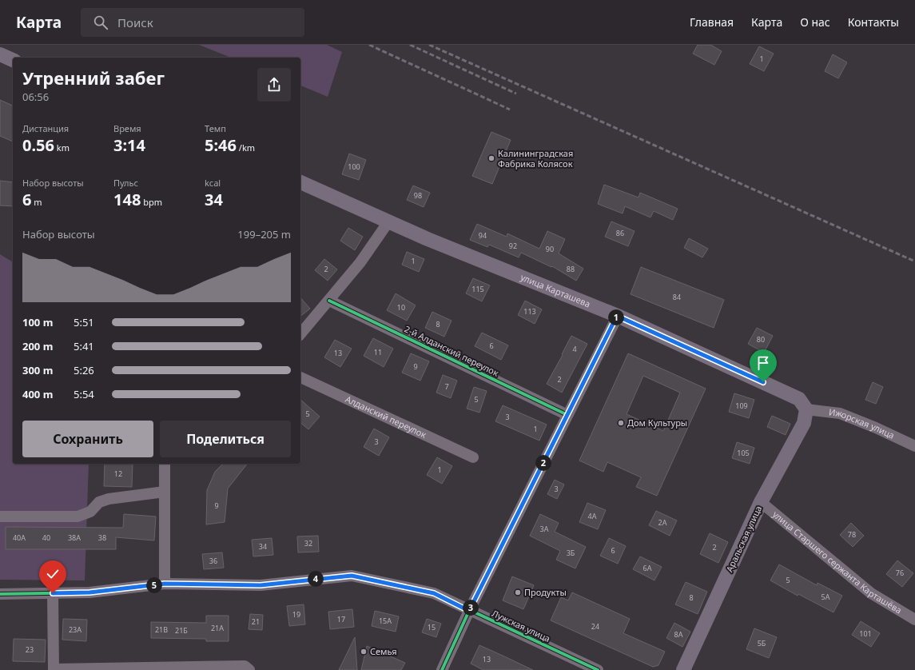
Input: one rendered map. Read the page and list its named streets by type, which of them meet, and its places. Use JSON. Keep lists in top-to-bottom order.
{
  "streets": {
    "main road": ["улица Карташева", "Аральская улица"],
    "street": [
      "2-й Алданский переулок",
      "Алданский переулок",
      "Ижорская улица",
      "улица Старшего сержанта Карташёва",
      "Лужская улица"
    ]
  },
  "crossings": [
    ["улица Карташева", "Ижорская улица"],
    ["улица Карташева", "Аральская улица"],
    ["Ижорская улица", "Аральская улица"],
    ["Аральская улица", "улица Старшего сержанта Карташёва"]
  ],
  "places": [
    "Калининградская Фабрика Колясок",
    "Дом Культуры",
    "Продукты",
    "Семья"
  ],
  "house_numbers": [
    "1",
    "100",
    "98",
    "86",
    "94",
    "92",
    "90",
    "1",
    "2",
    "88",
    "115",
    "84",
    "10",
    "113",
    "8",
    "80",
    "6",
    "4",
    "11",
    "13",
    "9",
    "2",
    "7",
    "5",
    "109",
    "5",
    "3",
    "1",
    "3",
    "105",
    "1",
    "12",
    "3",
    "9",
    "4А",
    "2А",
    "3А",
    "78",
    "40А",
    "40",
    "38А",
    "38",
    "32",
    "34",
    "2",
    "6",
    "3Б",
    "36",
    "6А",
    "76",
    "5",
    "5А",
    "8",
    "19",
    "17",
    "15А",
    "21",
    "24",
    "15",
    "21А",
    "23А",
    "21В",
    "21Б",
    "101",
    "8А",
    "5Б",
    "23",
    "13"
  ],
  "page": {
    "header": "Карта",
    "search": "Поиск",
    "nav": [
      "Главная",
      "Карта",
      "О нас",
      "Контакты"
    ],
    "heading": ["Утренний забег", "06:56"],
    "stats": [
      ["Дистанция", "0.56 km"],
      ["Время", "3:14"],
      ["Темп", "5:46 /km"],
      ["Набор высоты", "6 m"],
      ["Пульс", "148 bpm"],
      ["kcal", "34"]
    ],
    "chart": ["Набор высоты", "199–205 m"],
    "pins": [
      "1",
      "2",
      "4",
      "5",
      "3"
    ],
    "list": [
      {
        "name": "100 m",
        "note": "5:51"
      },
      {
        "name": "200 m",
        "note": "5:41"
      },
      {
        "name": "300 m",
        "note": "5:26"
      },
      {
        "name": "400 m",
        "note": "5:54"
      }
    ],
    "buttons": ["Сохранить", "Поделиться"]
  }
}
